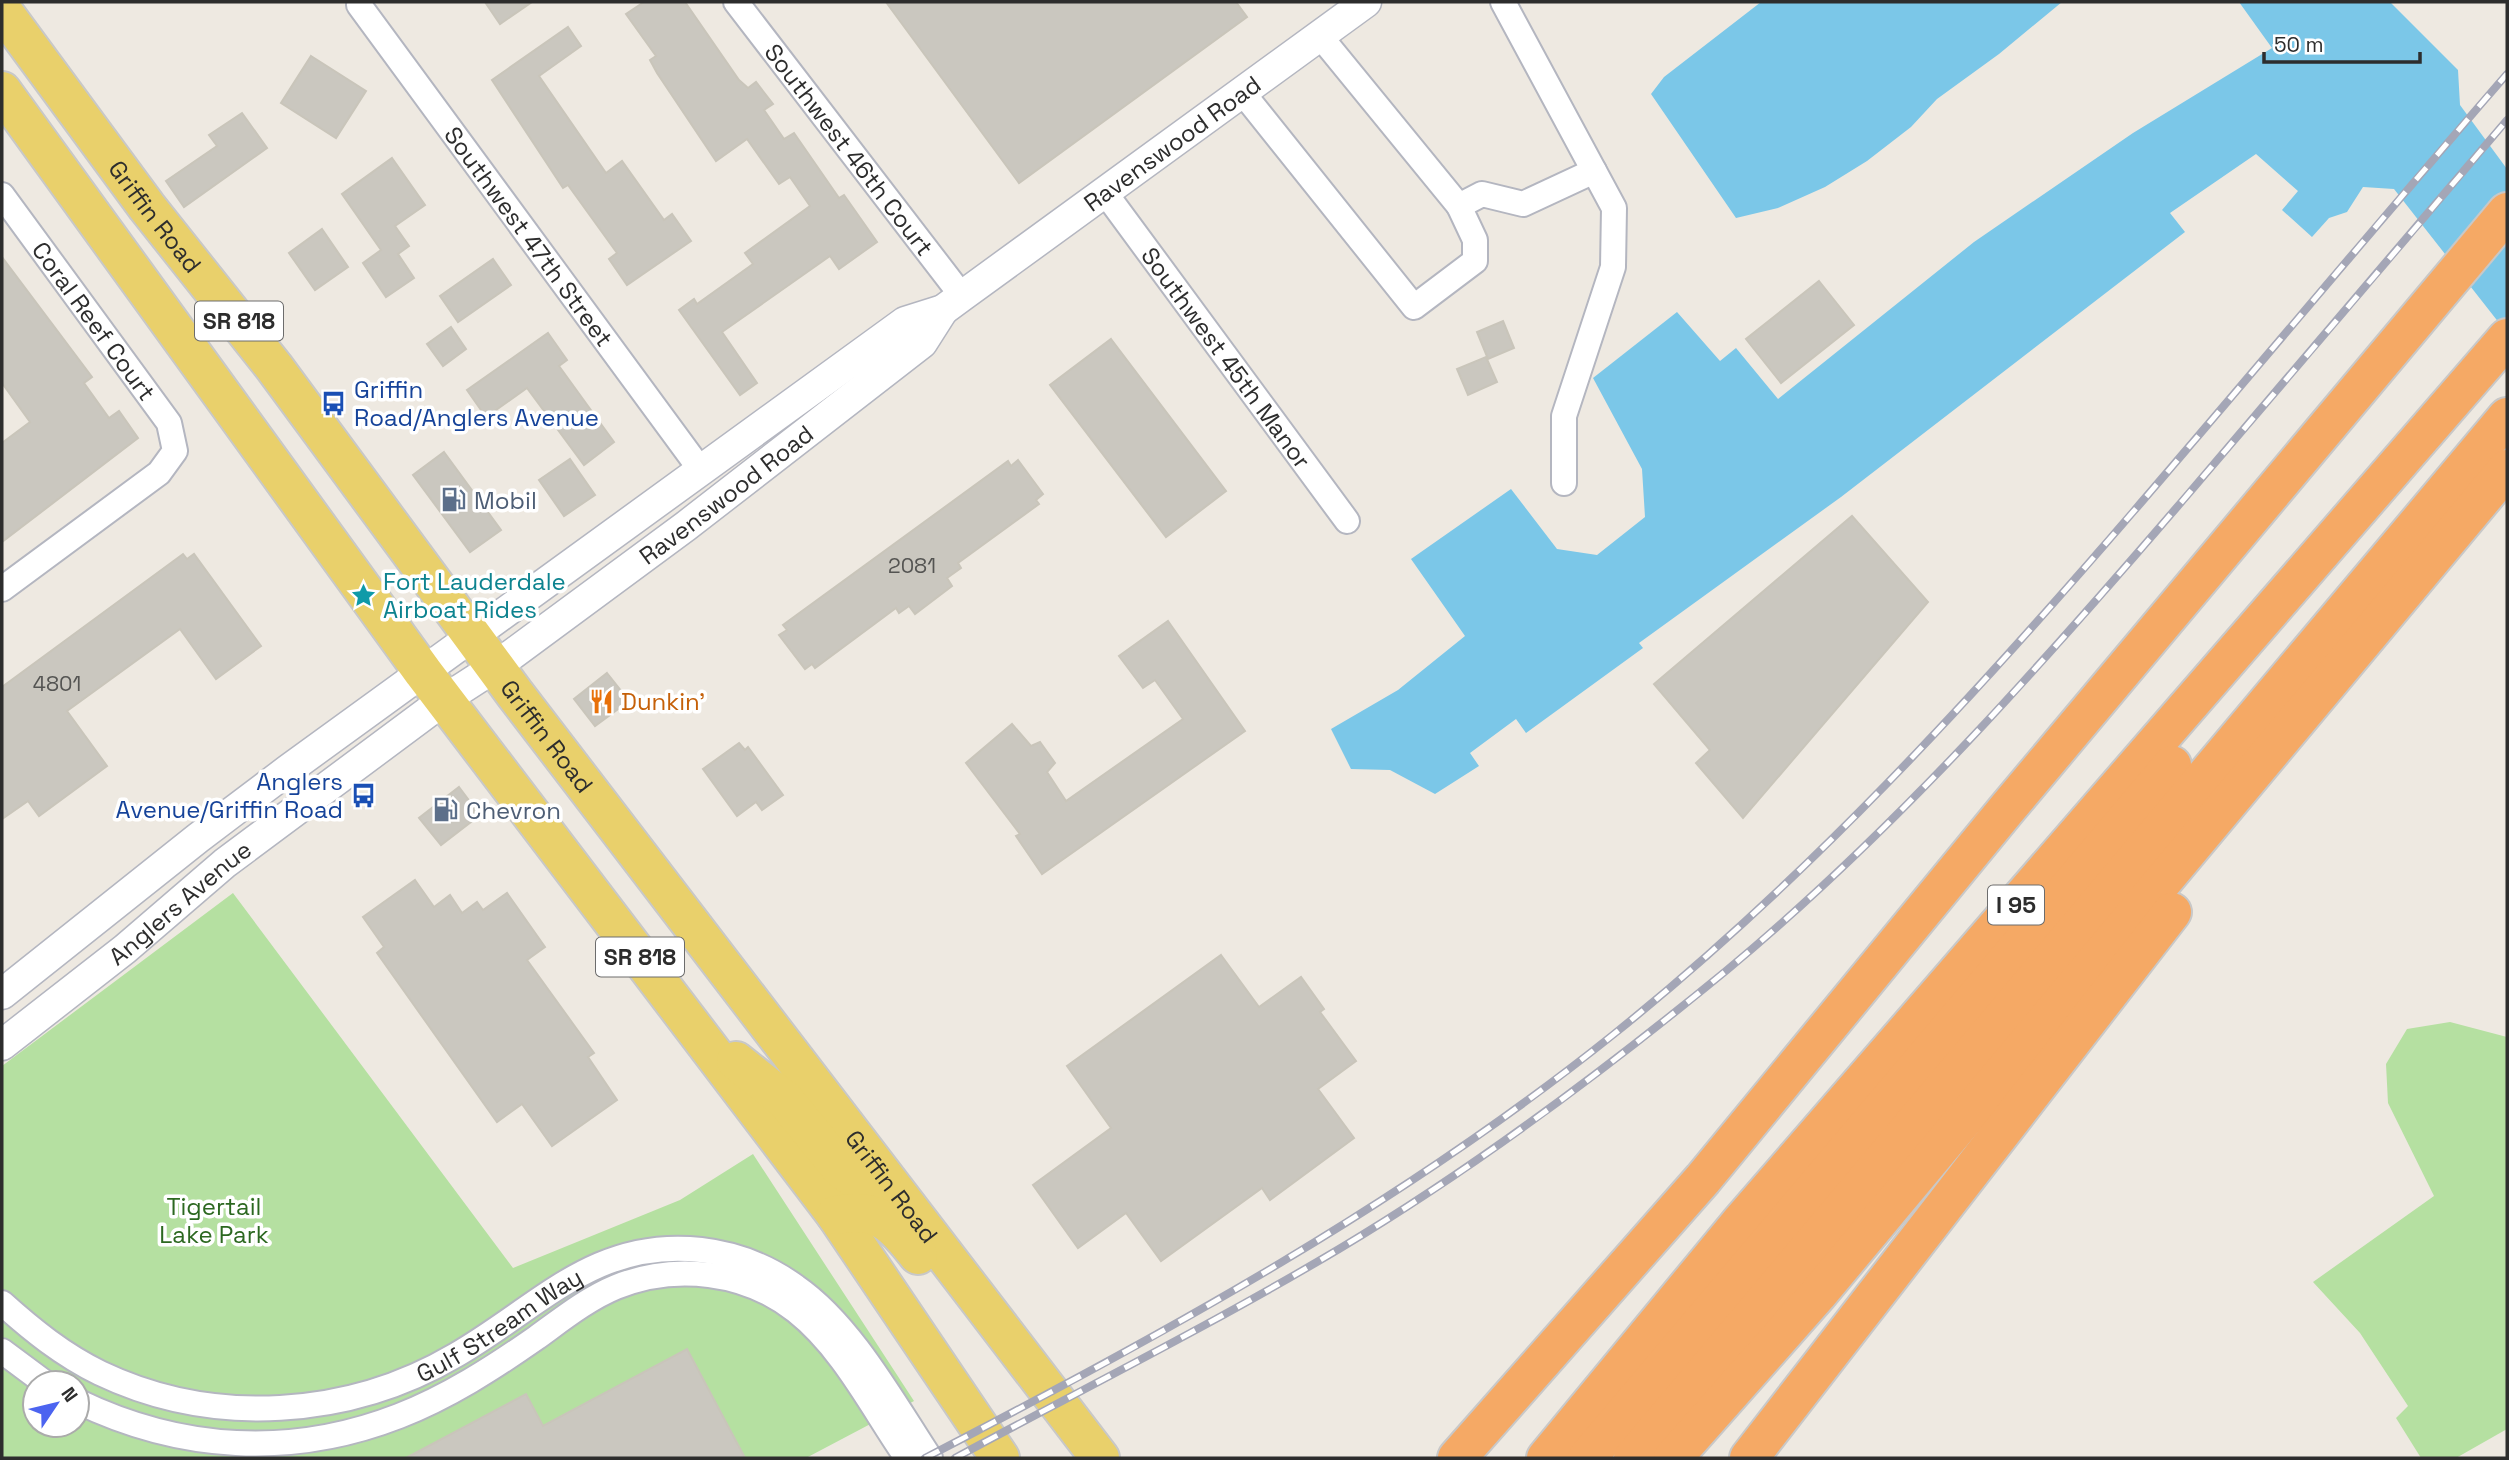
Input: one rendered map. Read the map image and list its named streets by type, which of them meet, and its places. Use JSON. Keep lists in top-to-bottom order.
{
  "streets": {
    "highway": ["I 95"],
    "main road": ["Griffin Road", "SR 818"],
    "street": [
      "Ravenswood Road",
      "Southwest 46th Court",
      "Southwest 47th Street",
      "Coral Reef Court",
      "Southwest 45th Manor",
      "Anglers Avenue",
      "Gulf Stream Way"
    ]
  },
  "crossings": [
    ["Ravenswood Road", "Southwest 46th Court"],
    ["Ravenswood Road", "Griffin Road"],
    ["Ravenswood Road", "Southwest 47th Street"],
    ["Ravenswood Road", "Southwest 45th Manor"],
    ["Ravenswood Road", "Anglers Avenue"],
    ["Griffin Road", "Anglers Avenue"]
  ],
  "parks": ["Tigertail Lake Park"],
  "places": {
    "bus stop": ["Griffin Road/Anglers Avenue", "Anglers Avenue/Griffin Road"],
    "fuel station": ["Mobil", "Chevron"],
    "place": ["Fort Lauderdale Airboat Rides"],
    "restaurant": ["Dunkin'"]
  },
  "house_numbers": ["2081", "4801"],
  "scale_bar": "50 m",
  "north": "top right"
}
